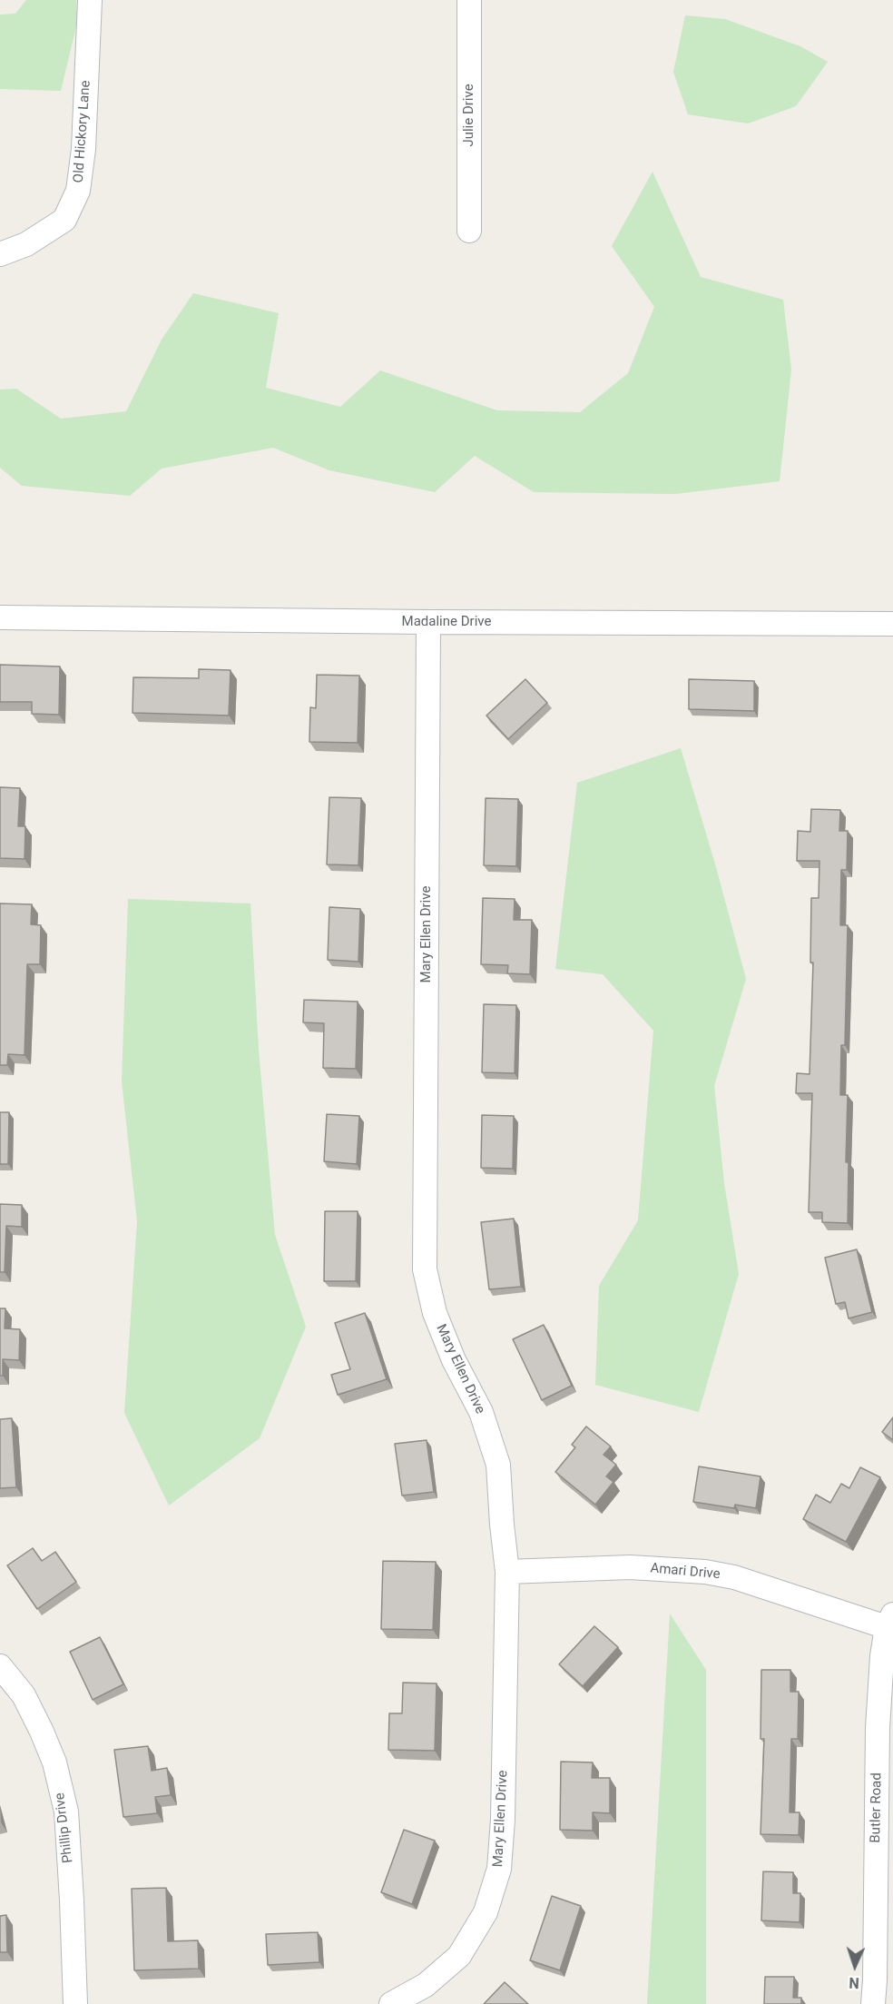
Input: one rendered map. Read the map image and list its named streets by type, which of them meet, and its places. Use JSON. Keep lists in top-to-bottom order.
{
  "streets": {
    "street": [
      "Julie Drive",
      "Old Hickory Lane",
      "Madaline Drive",
      "Mary Ellen Drive",
      "Amari Drive",
      "Butler Road",
      "Phillip Drive"
    ]
  },
  "crossings": [
    ["Madaline Drive", "Mary Ellen Drive"],
    ["Mary Ellen Drive", "Amari Drive"],
    ["Amari Drive", "Butler Road"]
  ],
  "north": "bottom"
}
